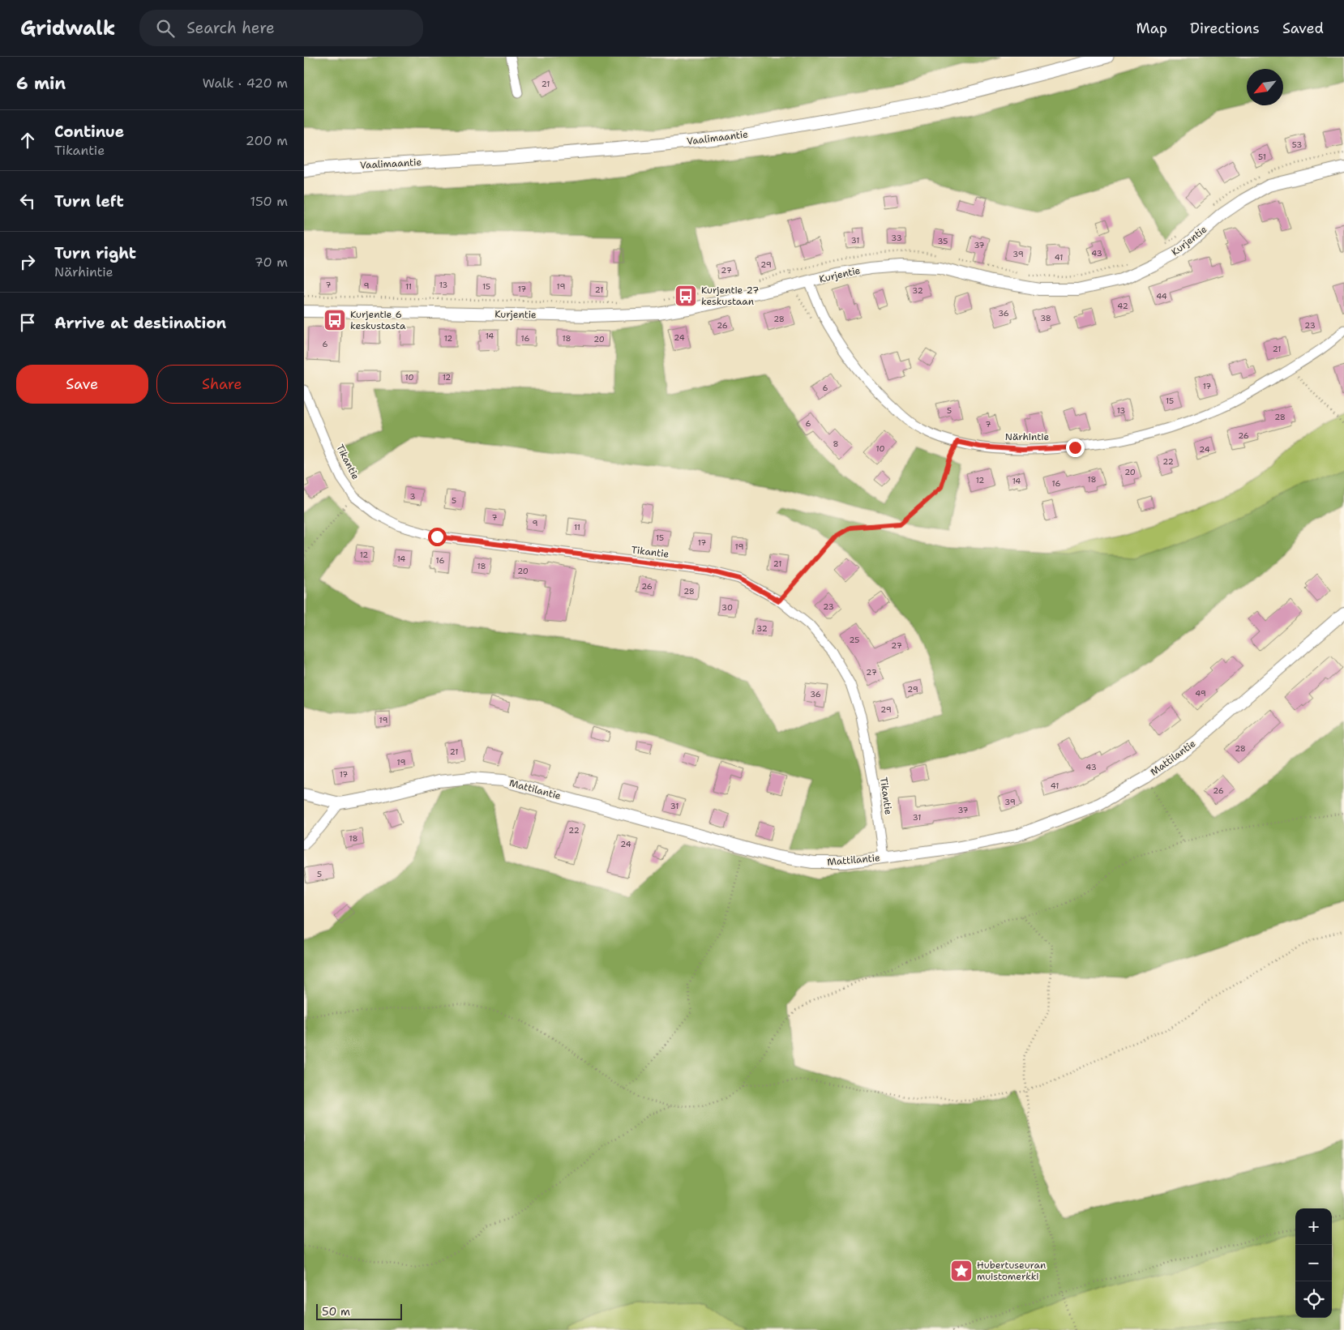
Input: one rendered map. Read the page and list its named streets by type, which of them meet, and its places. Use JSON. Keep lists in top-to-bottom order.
{
  "streets": {
    "main road": ["Vaalimaantie"],
    "street": [
      "Kurjentie",
      "Närhintie",
      "Tikantie",
      "Mattilantie"
    ]
  },
  "crossings": [
    ["Kurjentie", "Närhintie"],
    ["Tikantie", "Mattilantie"]
  ],
  "places": {
    "bus stop": ["Kurjentie 27 keskustaan", "Kurjentie 6 keskustasta"],
    "place": ["Hubertuseuran muistomerkki"]
  },
  "house_numbers": [
    "21",
    "53",
    "51",
    "33",
    "31",
    "35",
    "37",
    "43",
    "39",
    "41",
    "29",
    "27",
    "7",
    "13",
    "9",
    "11",
    "15",
    "19",
    "17",
    "21",
    "32",
    "44",
    "42",
    "36",
    "38",
    "28",
    "26",
    "23",
    "14",
    "24",
    "12",
    "16",
    "18",
    "20",
    "6",
    "21",
    "10",
    "12",
    "17",
    "6",
    "15",
    "5",
    "13",
    "28",
    "6",
    "7",
    "26",
    "8",
    "10",
    "24",
    "22",
    "20",
    "18",
    "12",
    "14",
    "16",
    "3",
    "5",
    "7",
    "9",
    "11",
    "15",
    "17",
    "19",
    "12",
    "14",
    "16",
    "21",
    "18",
    "20",
    "26",
    "28",
    "23",
    "30",
    "32",
    "25",
    "27",
    "27",
    "29",
    "49",
    "36",
    "29",
    "19",
    "28",
    "21",
    "19",
    "43",
    "17",
    "41",
    "26",
    "39",
    "31",
    "37",
    "31",
    "22",
    "18",
    "24",
    "5"
  ],
  "scale_bar": "50 m",
  "north": "bottom left",
  "page": {
    "header": "Gridwalk",
    "search": "Search here",
    "nav": ["Map", "Directions", "Saved"],
    "heading": ["6 min", "Walk · 420 m"],
    "list": [
      ["Continue", "Tikantie", "200 m"],
      ["Turn left", "150 m"],
      ["Turn right", "Närhintie", "70 m"],
      "Arrive at destination"
    ],
    "buttons": ["Save", "Share"],
    "map_buttons": ["+", "−"],
    "scale": "50 m"
  }
}
